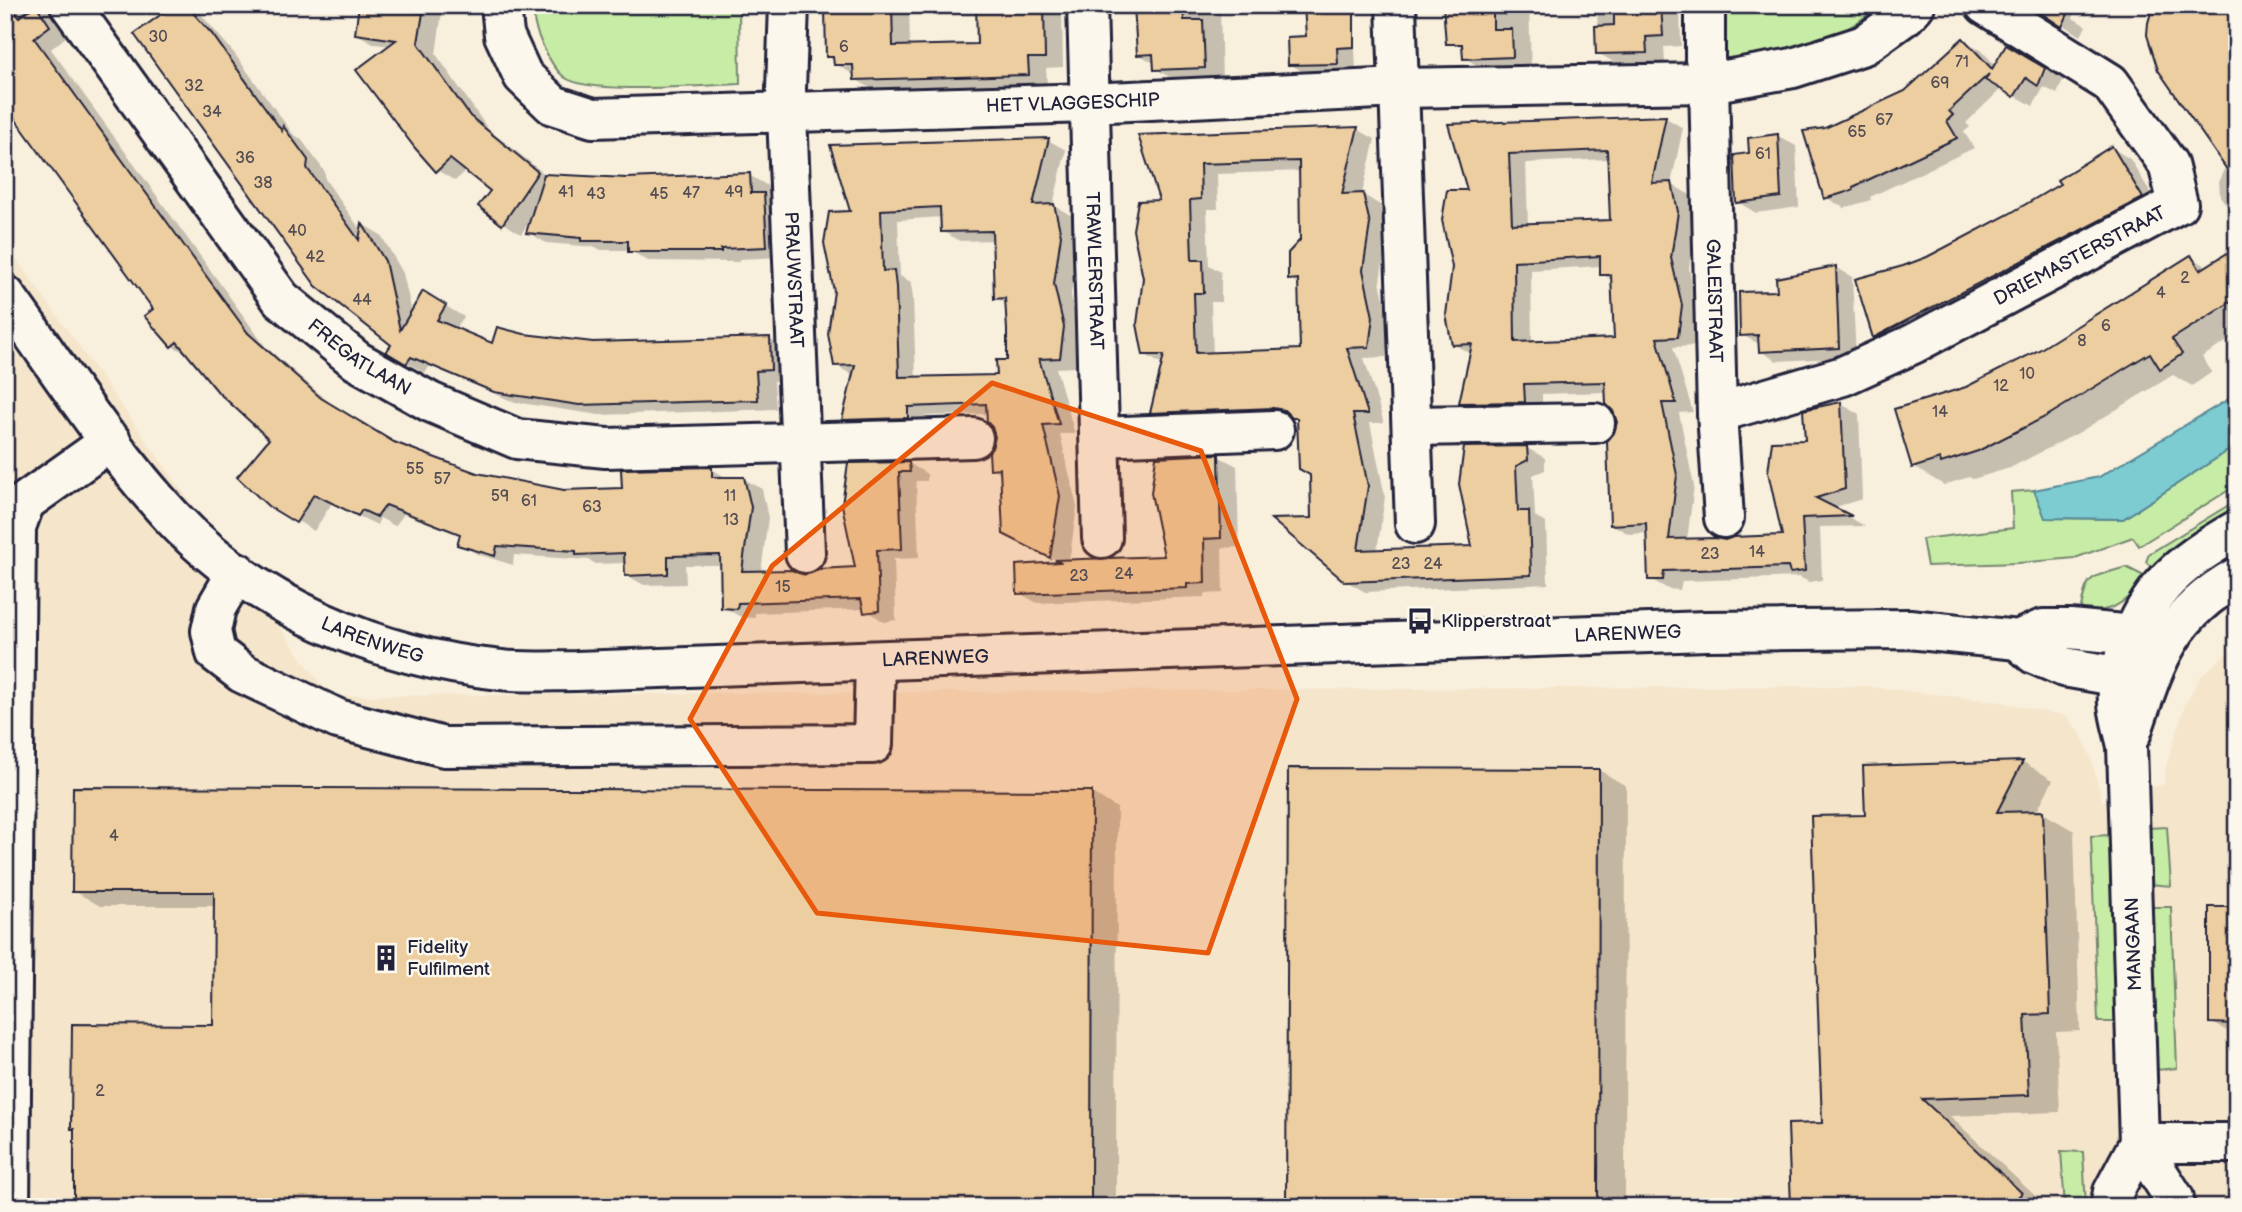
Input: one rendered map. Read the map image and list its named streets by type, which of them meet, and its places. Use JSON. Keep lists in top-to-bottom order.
{
  "streets": {
    "street": [
      "HET VLAGGESCHIP",
      "DRIEMASTERSTRAAT",
      "TRAWLERSTRAAT",
      "PRAUWSTRAAT",
      "GALEISTRAAT",
      "FREGATLAAN",
      "LARENWEG",
      "MANGAAN"
    ]
  },
  "crossings": [
    ["HET VLAGGESCHIP", "TRAWLERSTRAAT"],
    ["HET VLAGGESCHIP", "PRAUWSTRAAT"],
    ["HET VLAGGESCHIP", "GALEISTRAAT"],
    ["DRIEMASTERSTRAAT", "GALEISTRAAT"],
    ["PRAUWSTRAAT", "FREGATLAAN"],
    ["LARENWEG", "MANGAAN"]
  ],
  "places": {
    "bus stop": ["Klipperstraat"],
    "building": ["Fidelity Fulfilment"]
  },
  "house_numbers": [
    "30",
    "6",
    "71",
    "69",
    "32",
    "34",
    "67",
    "65",
    "61",
    "36",
    "38",
    "41",
    "49",
    "47",
    "43",
    "45",
    "40",
    "42",
    "2",
    "4",
    "44",
    "6",
    "8",
    "10",
    "12",
    "14",
    "55",
    "57",
    "59",
    "11",
    "61",
    "63",
    "13",
    "14",
    "23",
    "23",
    "24",
    "24",
    "23",
    "15",
    "4",
    "2"
  ]
}
